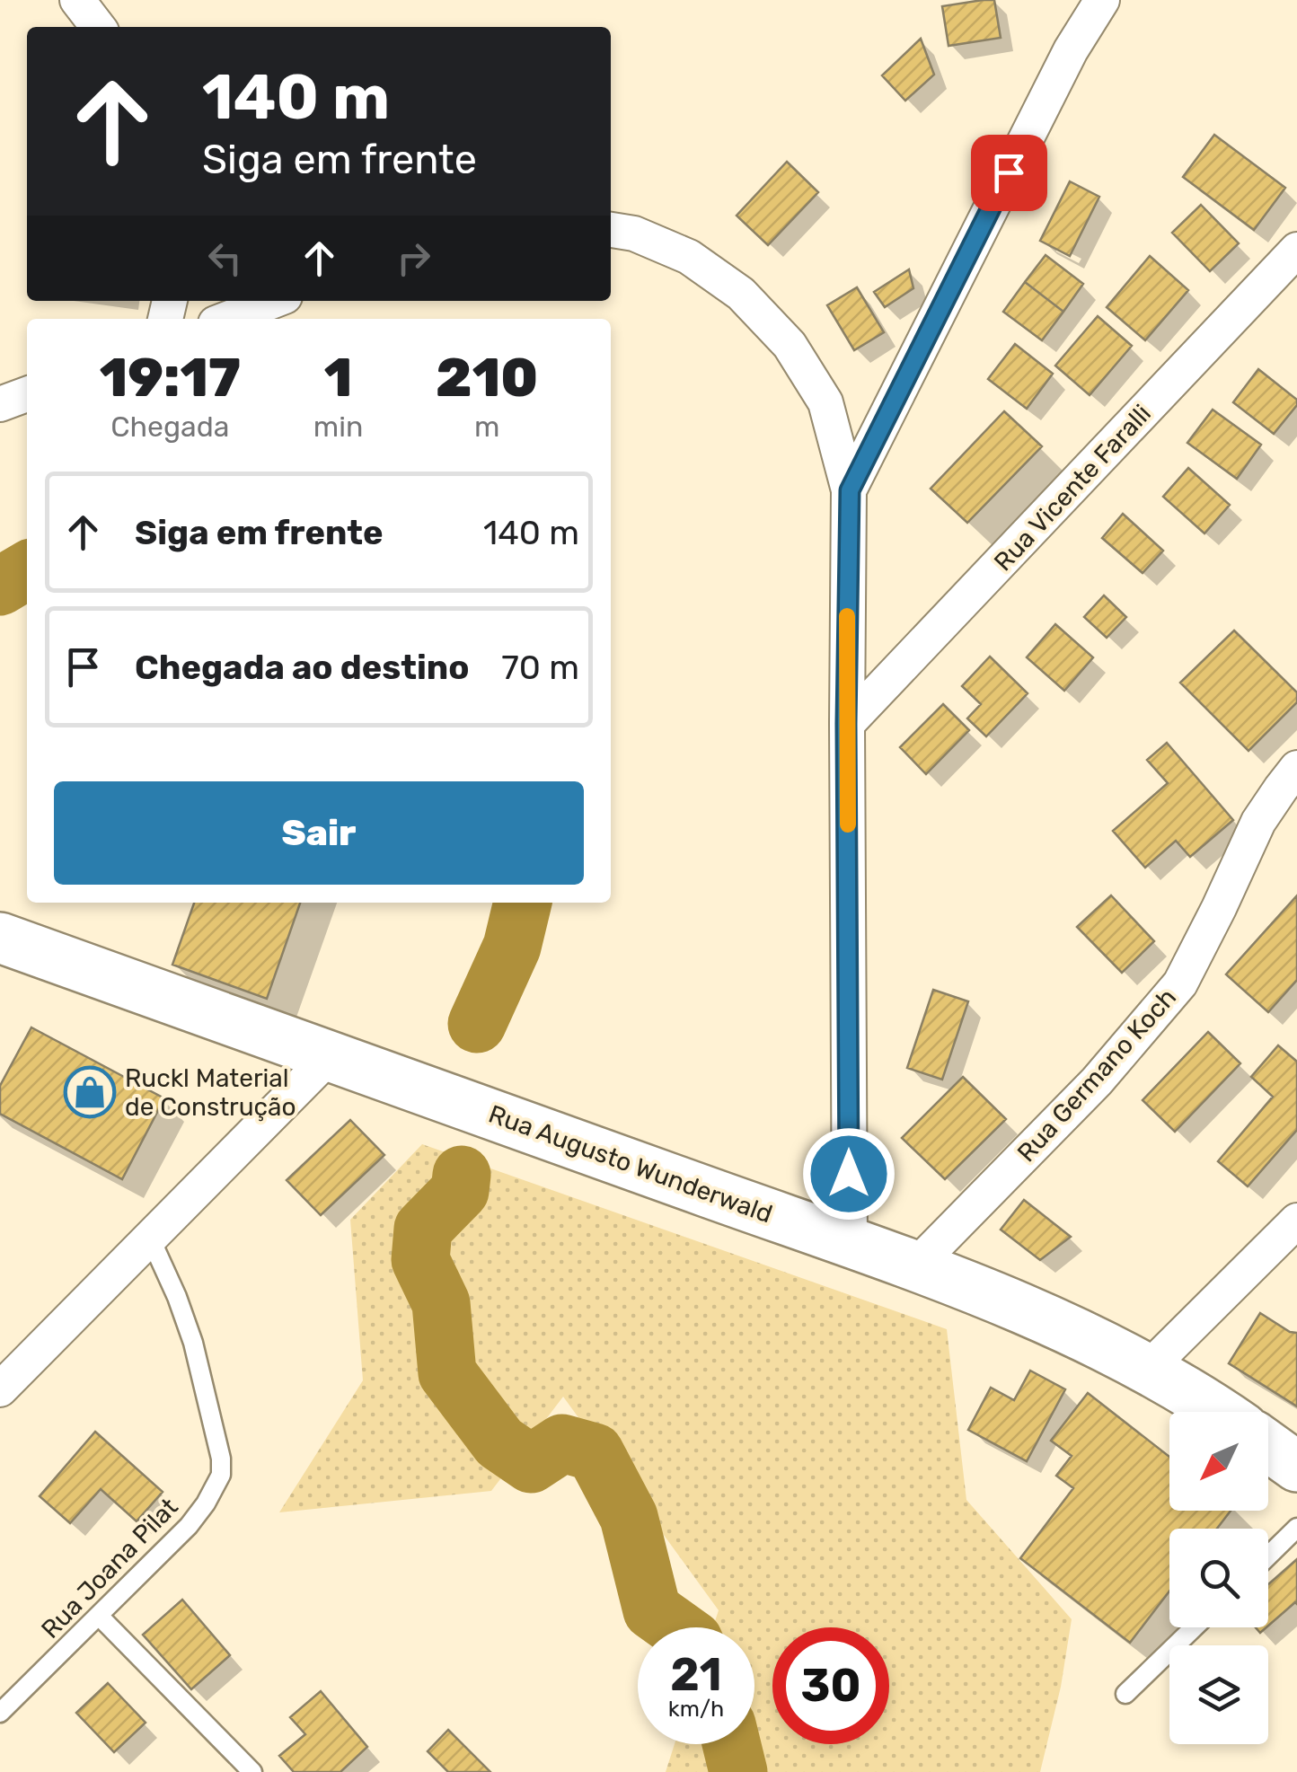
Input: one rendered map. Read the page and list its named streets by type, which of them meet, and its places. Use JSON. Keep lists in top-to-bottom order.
{
  "streets": {
    "main road": ["Rua Augusto Wunderwald"],
    "street": ["Rua Vicente Faralli", "Rua Germano Koch"],
    "lane": ["Rua Joana Pilat"]
  },
  "crossings": [
    ["Rua Germano Koch", "Rua Augusto Wunderwald"]
  ],
  "places": {
    "shop": ["Ruckl Material de Construção"]
  },
  "north": "bottom left",
  "page": {
    "turn": ["140 m", "Siga em frente"],
    "eta": [
      "19:17",
      "Chegada",
      "1",
      "min",
      "210",
      "m"
    ],
    "list": [
      {
        "name": "Siga em frente",
        "value": "140 m"
      },
      {
        "name": "Chegada ao destino",
        "value": "70 m"
      }
    ],
    "buttons": "Sair",
    "speed": "21 km/h",
    "limit": "30"
  }
}
